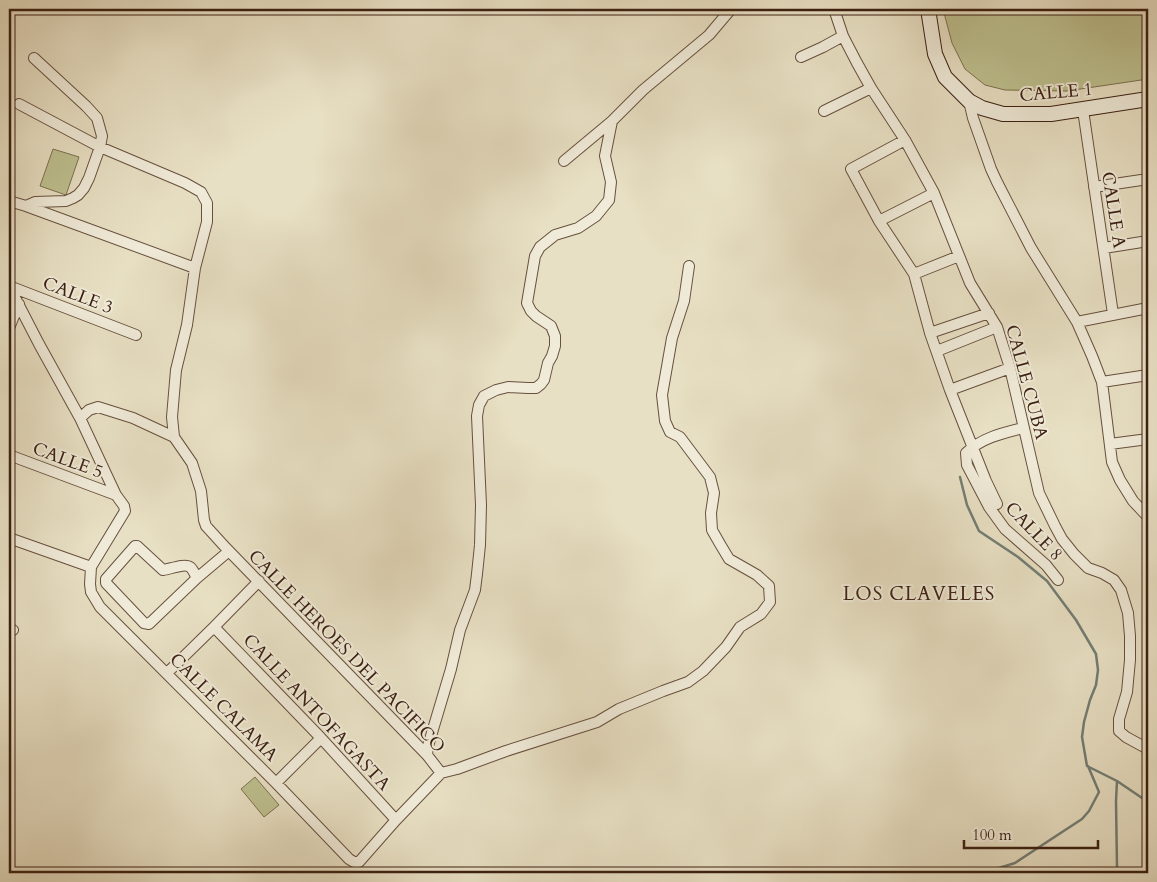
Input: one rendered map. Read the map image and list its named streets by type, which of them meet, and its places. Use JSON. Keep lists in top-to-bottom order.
{
  "streets": {
    "street": [
      "CALLE 1",
      "CALLE A",
      "CALLE 3",
      "CALLE CUBA",
      "CALLE 5",
      "CALLE 8",
      "CALLE HEROES DEL PACIFICO",
      "CALLE CALAMA",
      "CALLE ANTOFAGASTA"
    ]
  },
  "crossings": [
    ["CALLE 1", "CALLE A"],
    ["CALLE CALAMA", "CALLE ANTOFAGASTA"]
  ],
  "districts": ["LOS CLAVELES"],
  "scale_bar": "100 m"
}
